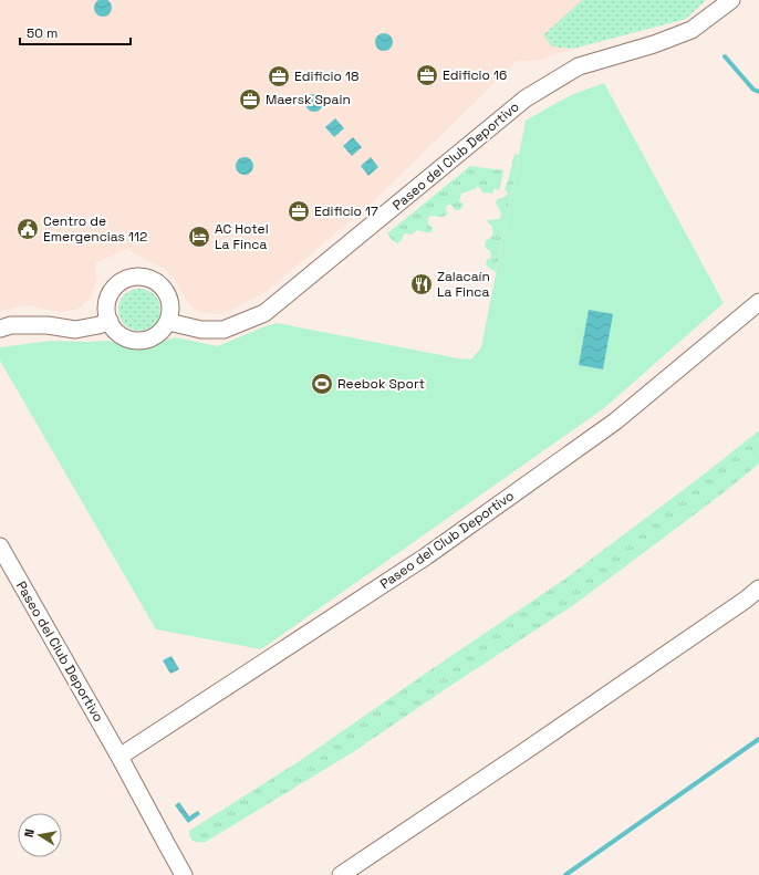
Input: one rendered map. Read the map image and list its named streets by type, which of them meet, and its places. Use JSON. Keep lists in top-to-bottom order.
{
  "streets": {
    "street": ["Paseo del Club Deportivo"]
  },
  "places": {
    "office": [
      "Edificio 16",
      "Edificio 18",
      "Maersk Spain",
      "Edificio 17"
    ],
    "public building": ["Centro de Emergencias 112"],
    "hotel": ["AC Hotel La Finca"],
    "restaurant": ["Zalacaín La Finca"],
    "sports": ["Reebok Sport"]
  },
  "scale_bar": "50 m",
  "north": "left"
}
